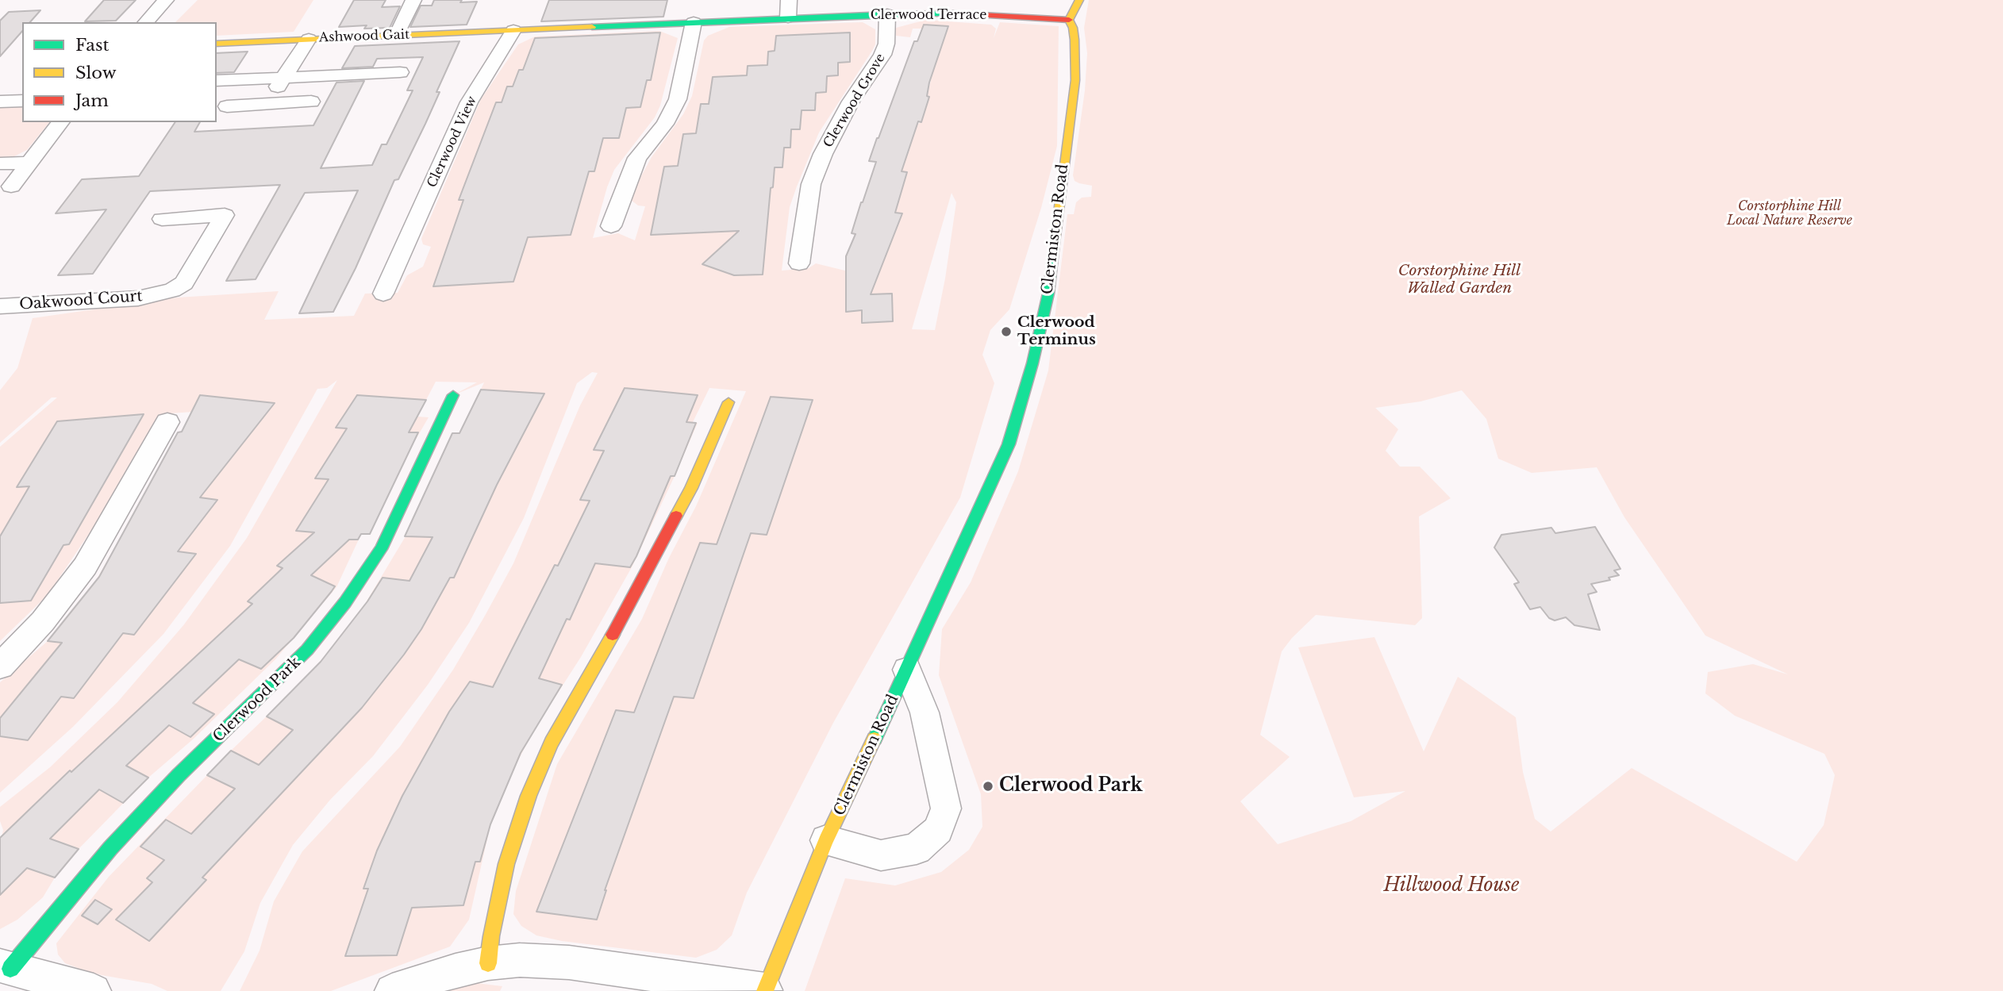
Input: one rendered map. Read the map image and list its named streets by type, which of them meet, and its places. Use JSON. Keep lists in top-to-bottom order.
{
  "streets": {
    "street": [
      "Clerwood Terrace",
      "Ashwood Gait",
      "Clerwood Grove",
      "Clerwood View",
      "Clermiston Road",
      "Oakwood Court",
      "Clerwood Park"
    ]
  },
  "crossings": [
    ["Clerwood Terrace", "Ashwood Gait"],
    ["Clerwood Terrace", "Clerwood Grove"],
    ["Clerwood Terrace", "Clerwood View"],
    ["Clerwood Terrace", "Clermiston Road"],
    ["Ashwood Gait", "Clerwood View"]
  ],
  "parks": ["Corstorphine Hill Local Nature Reserve", "Corstorphine Hill Walled Garden", "Hillwood House"],
  "places": ["Clerwood Terminus", "Clerwood Park"],
  "legend": ["Fast", "Slow", "Jam"]
}
